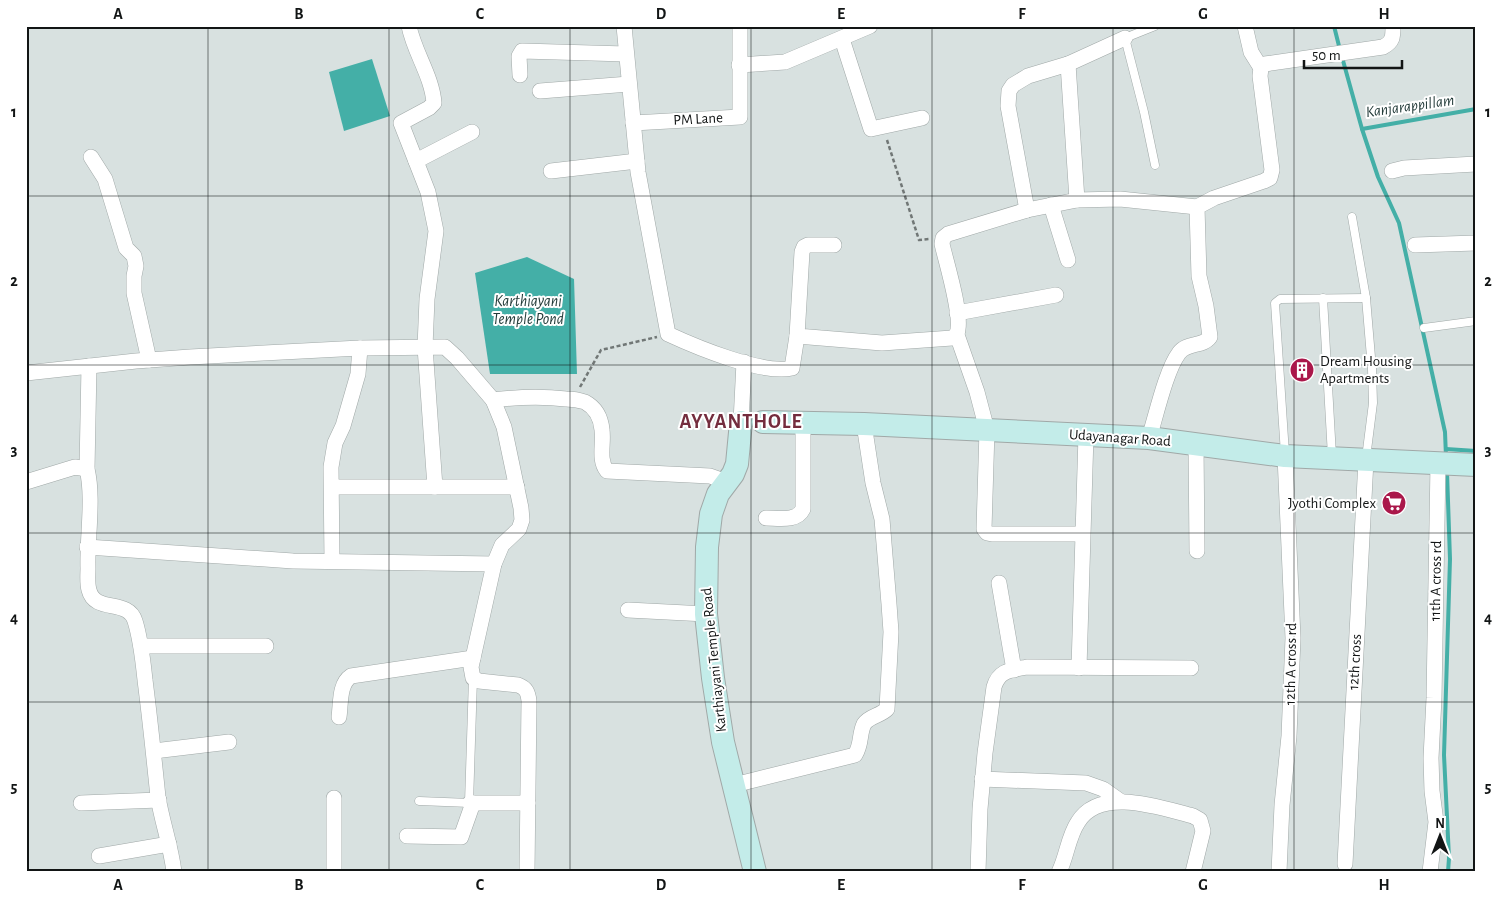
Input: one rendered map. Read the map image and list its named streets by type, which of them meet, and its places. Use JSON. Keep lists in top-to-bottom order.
{
  "streets": {
    "street": [
      "PM Lane",
      "Udayanagar Road",
      "11th A cross rd",
      "Karthiayani Temple Road",
      "12th cross",
      "12th A cross rd"
    ]
  },
  "crossings": [
    ["Udayanagar Road", "11th A cross rd"],
    ["Udayanagar Road", "Karthiayani Temple Road"],
    ["Udayanagar Road", "12th cross"],
    ["Udayanagar Road", "12th A cross rd"]
  ],
  "districts": ["AYYANTHOLE"],
  "water": ["Kanjarappillam", "Karthiayani Temple Pond"],
  "places": {
    "building": ["Dream Housing Apartments"],
    "supermarket": ["Jyothi Complex"]
  },
  "scale_bar": "50 m",
  "north": "top",
  "grid": {
    "columns": [
      "A",
      "B",
      "C",
      "D",
      "E",
      "F",
      "G",
      "H"
    ],
    "rows": [
      "1",
      "2",
      "3",
      "4",
      "5"
    ]
  }
}
